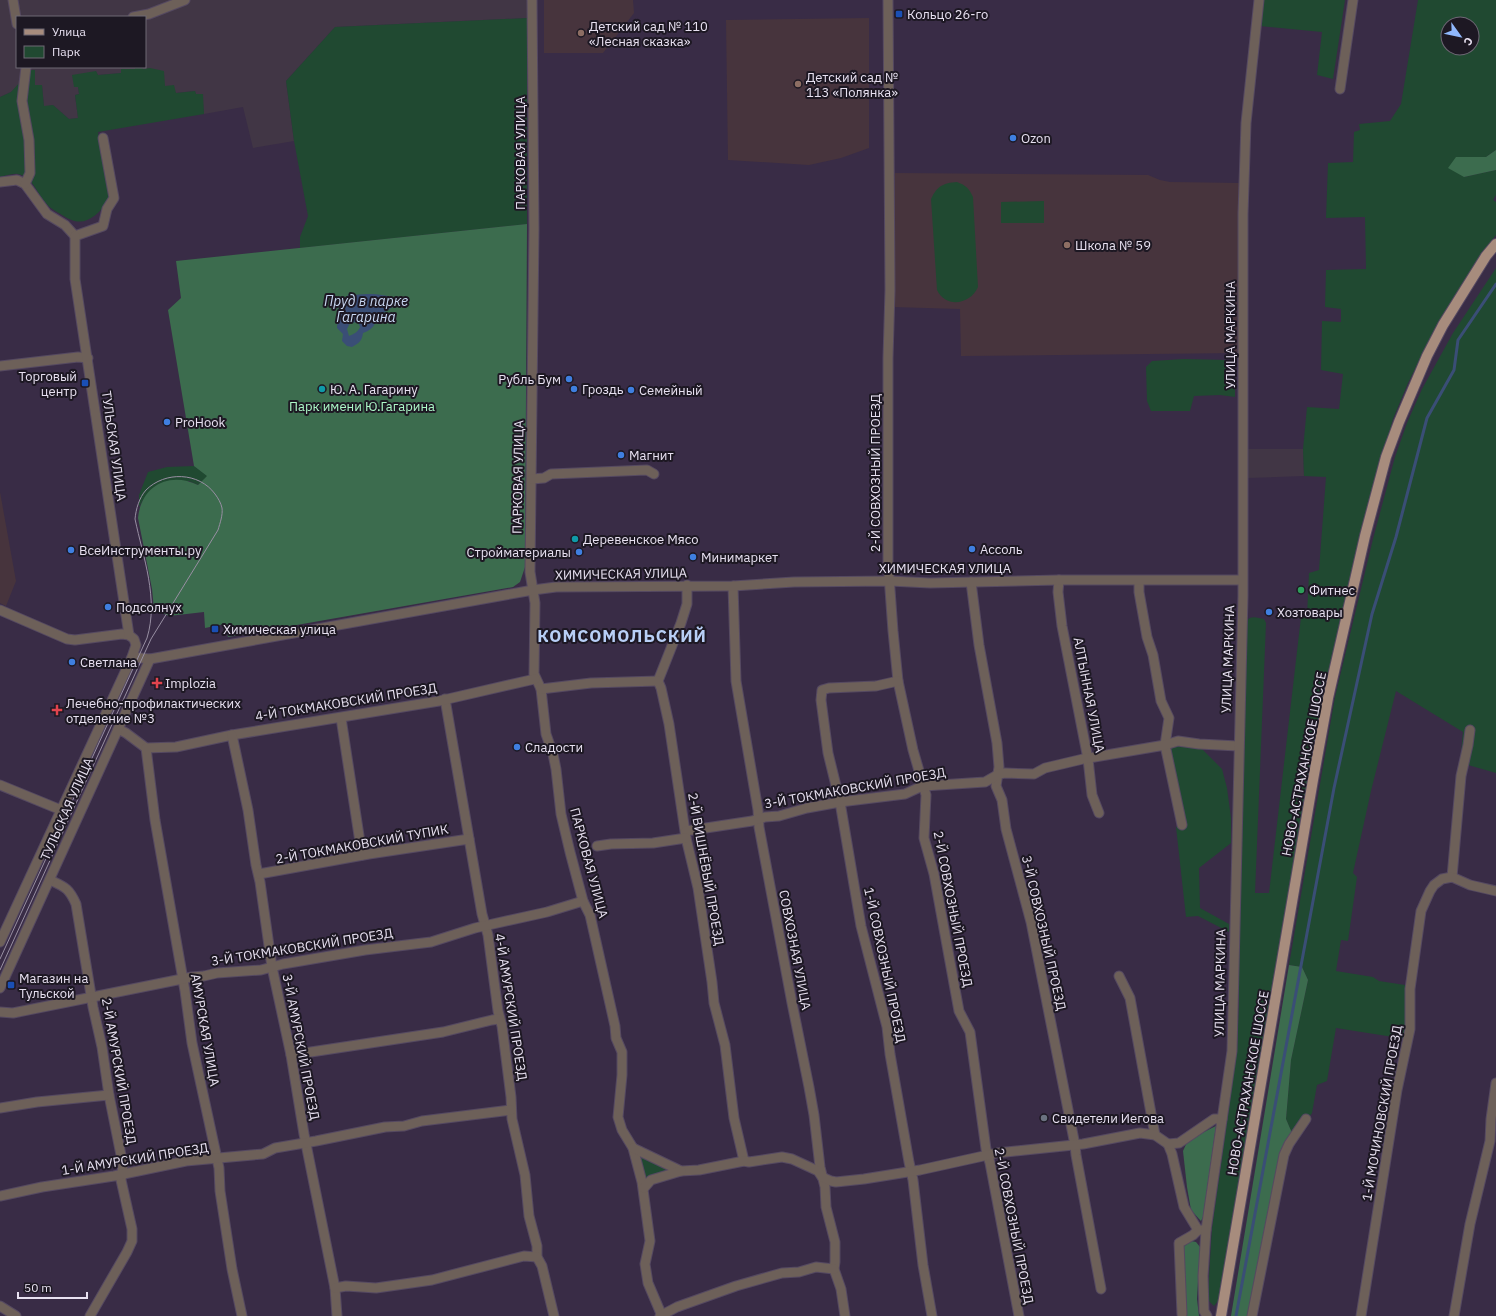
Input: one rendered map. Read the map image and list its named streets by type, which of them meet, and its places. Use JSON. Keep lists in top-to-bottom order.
{
  "streets": {
    "main road": ["НОВО-АСТРАХАНСКОЕ ШОССЕ"],
    "street": [
      "ПАРКОВАЯ УЛИЦА",
      "УЛИЦА МАРКИНА",
      "ТУЛЬСКАЯ УЛИЦА",
      "2-Й СОВХОЗНЫЙ ПРОЕЗД",
      "ХИМИЧЕСКАЯ УЛИЦА",
      "АЛТЫННАЯ УЛИЦА",
      "4-Й ТОКМАКОВСКИЙ ПРОЕЗД",
      "3-Й ТОКМАКОВСКИЙ ПРОЕЗД",
      "2-Й ТОКМАКОВСКИЙ ТУПИК",
      "2-Й ВИШНЁВЫЙ ПРОЕЗД",
      "3-Й СОВХОЗНЫЙ ПРОЕЗД",
      "СОВХОЗНАЯ УЛИЦА",
      "1-Й СОВХОЗНЫЙ ПРОЕЗД",
      "4-Й АМУРСКИЙ ПРОЕЗД",
      "АМУРСКАЯ УЛИЦА",
      "3-Й АМУРСКИЙ ПРОЕЗД",
      "2-Й АМУРСКИЙ ПРОЕЗД",
      "1-Й МОЧИНОВСКИЙ ПРОЕЗД",
      "1-Й АМУРСКИЙ ПРОЕЗД"
    ]
  },
  "crossings": [
    ["ПАРКОВАЯ УЛИЦА", "ХИМИЧЕСКАЯ УЛИЦА"],
    ["ПАРКОВАЯ УЛИЦА", "4-Й ТОКМАКОВСКИЙ ПРОЕЗД"],
    ["ПАРКОВАЯ УЛИЦА", "3-Й ТОКМАКОВСКИЙ ПРОЕЗД"],
    ["УЛИЦА МАРКИНА", "ХИМИЧЕСКАЯ УЛИЦА"],
    ["УЛИЦА МАРКИНА", "3-Й ТОКМАКОВСКИЙ ПРОЕЗД"],
    ["ТУЛЬСКАЯ УЛИЦА", "ХИМИЧЕСКАЯ УЛИЦА"],
    ["ТУЛЬСКАЯ УЛИЦА", "2-Й АМУРСКИЙ ПРОЕЗД"],
    ["2-Й СОВХОЗНЫЙ ПРОЕЗД", "ХИМИЧЕСКАЯ УЛИЦА"],
    ["2-Й СОВХОЗНЫЙ ПРОЕЗД", "3-Й ТОКМАКОВСКИЙ ПРОЕЗД"],
    ["2-Й СОВХОЗНЫЙ ПРОЕЗД", "1-Й СОВХОЗНЫЙ ПРОЕЗД"],
    ["ХИМИЧЕСКАЯ УЛИЦА", "АЛТЫННАЯ УЛИЦА"],
    ["ХИМИЧЕСКАЯ УЛИЦА", "3-Й СОВХОЗНЫЙ ПРОЕЗД"],
    ["ХИМИЧЕСКАЯ УЛИЦА", "СОВХОЗНАЯ УЛИЦА"],
    ["АЛТЫННАЯ УЛИЦА", "3-Й ТОКМАКОВСКИЙ ПРОЕЗД"],
    ["4-Й ТОКМАКОВСКИЙ ПРОЕЗД", "4-Й АМУРСКИЙ ПРОЕЗД"],
    ["4-Й ТОКМАКОВСКИЙ ПРОЕЗД", "АМУРСКАЯ УЛИЦА"],
    ["4-Й ТОКМАКОВСКИЙ ПРОЕЗД", "3-Й АМУРСКИЙ ПРОЕЗД"],
    ["3-Й ТОКМАКОВСКИЙ ПРОЕЗД", "2-Й ВИШНЁВЫЙ ПРОЕЗД"],
    ["3-Й ТОКМАКОВСКИЙ ПРОЕЗД", "3-Й СОВХОЗНЫЙ ПРОЕЗД"],
    ["3-Й ТОКМАКОВСКИЙ ПРОЕЗД", "СОВХОЗНАЯ УЛИЦА"],
    ["3-Й ТОКМАКОВСКИЙ ПРОЕЗД", "1-Й СОВХОЗНЫЙ ПРОЕЗД"],
    ["3-Й ТОКМАКОВСКИЙ ПРОЕЗД", "4-Й АМУРСКИЙ ПРОЕЗД"],
    ["3-Й ТОКМАКОВСКИЙ ПРОЕЗД", "АМУРСКАЯ УЛИЦА"],
    ["3-Й ТОКМАКОВСКИЙ ПРОЕЗД", "3-Й АМУРСКИЙ ПРОЕЗД"],
    ["3-Й ТОКМАКОВСКИЙ ПРОЕЗД", "2-Й АМУРСКИЙ ПРОЕЗД"],
    ["2-Й ТОКМАКОВСКИЙ ТУПИК", "4-Й АМУРСКИЙ ПРОЕЗД"],
    ["2-Й ТОКМАКОВСКИЙ ТУПИК", "3-Й АМУРСКИЙ ПРОЕЗД"],
    ["4-Й АМУРСКИЙ ПРОЕЗД", "1-Й АМУРСКИЙ ПРОЕЗД"],
    ["АМУРСКАЯ УЛИЦА", "1-Й АМУРСКИЙ ПРОЕЗД"],
    ["3-Й АМУРСКИЙ ПРОЕЗД", "1-Й АМУРСКИЙ ПРОЕЗД"],
    ["2-Й АМУРСКИЙ ПРОЕЗД", "1-Й АМУРСКИЙ ПРОЕЗД"]
  ],
  "districts": ["КОМСОМОЛЬСКИЙ"],
  "water": ["Пруд в парке Гагарина"],
  "parks": ["Парк имени Ю.Гагарина"],
  "places": {
    "transit": [
      "Кольцо 26-го",
      "Торговый центр",
      "Химическая улица",
      "Магазин на Тульской"
    ],
    "other": [
      "Детский сад № 110 «Лесная сказка»",
      "Детский сад № 113 «Полянка»",
      "Ozon",
      "Школа № 59",
      "Рубль Бум",
      "Ю. А. Гагарину",
      "Гроздь",
      "Семейный",
      "ProHook",
      "Магнит",
      "Деревенское Мясо",
      "Ассоль",
      "ВсеИнструменты.ру",
      "Стройматериалы",
      "Минимаркет",
      "Фитнес",
      "Подсолнух",
      "Хозтовары",
      "Светлана",
      "Сладости",
      "Свидетели Иегова"
    ],
    "health": ["Implozia", "Лечебно-профилактических отделение №3"]
  },
  "legend": ["Улица", "Парк"],
  "scale_bar": "50 m",
  "north": "bottom right"
}
